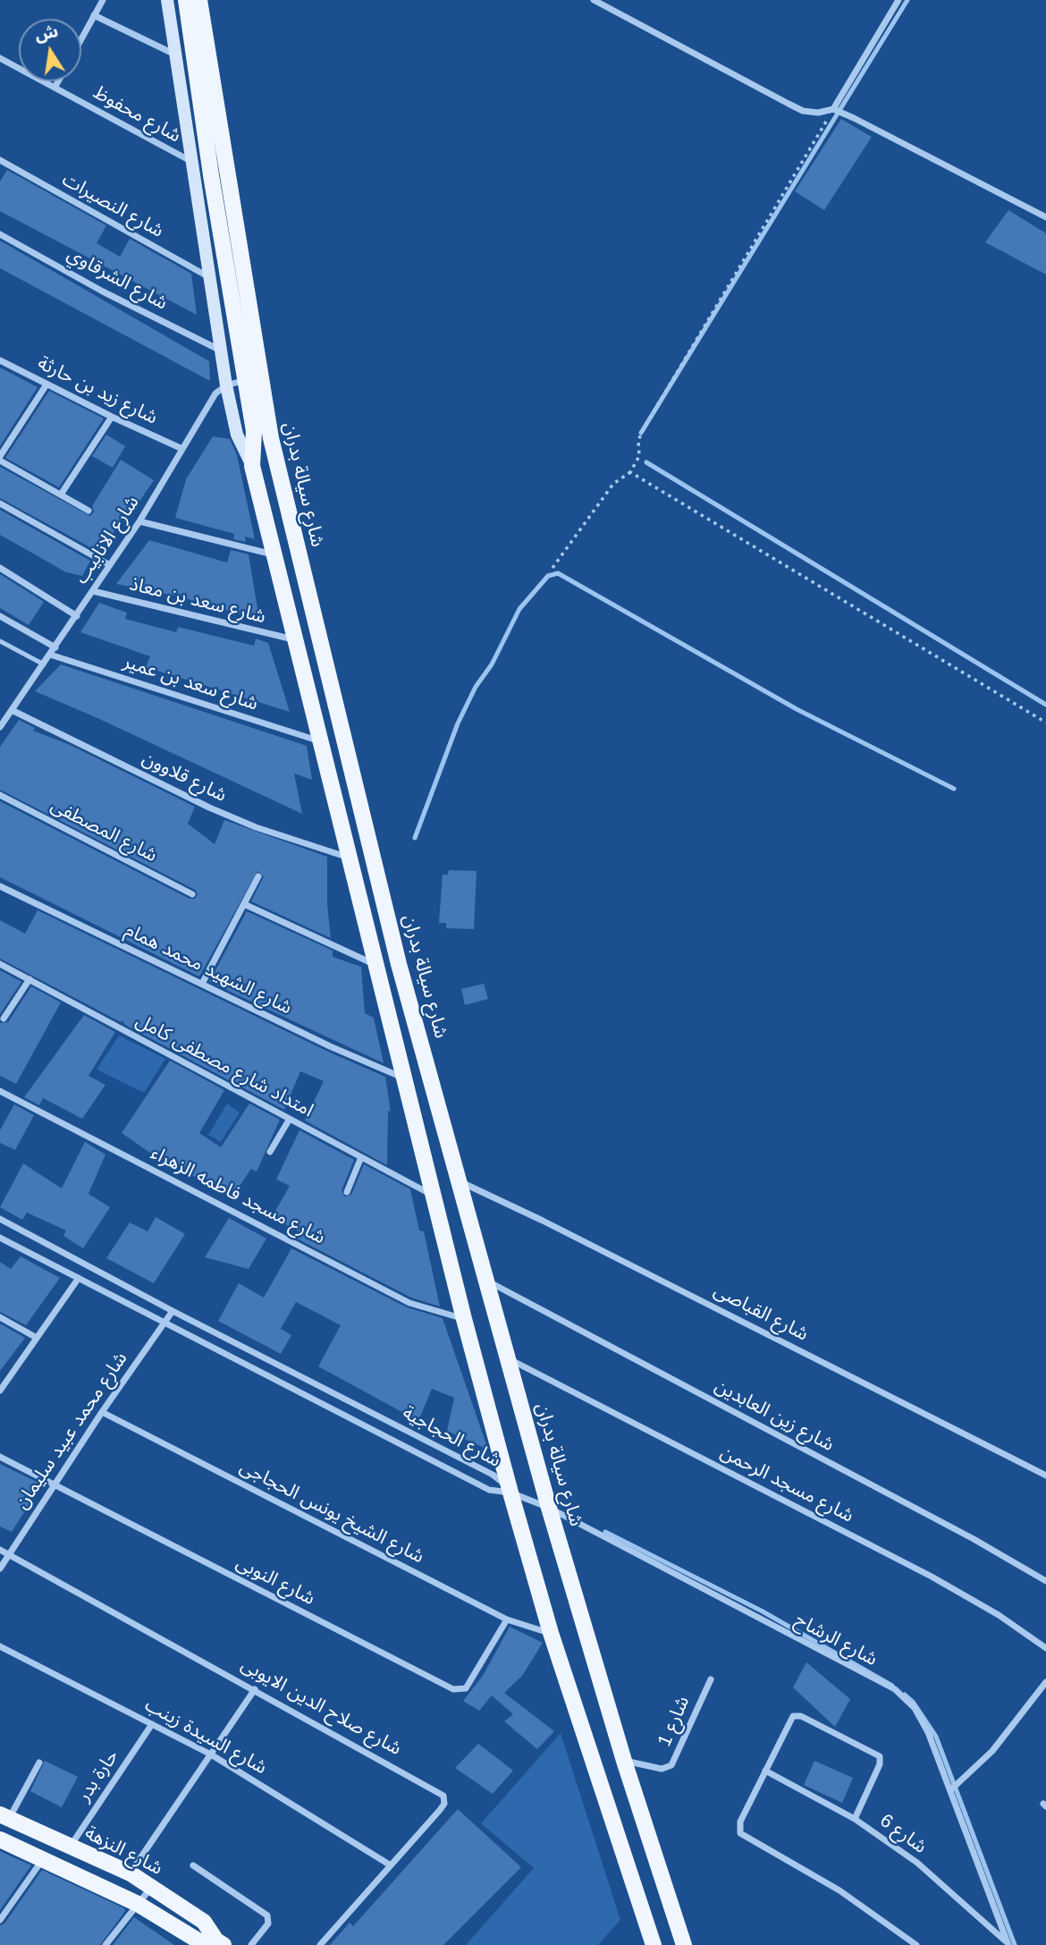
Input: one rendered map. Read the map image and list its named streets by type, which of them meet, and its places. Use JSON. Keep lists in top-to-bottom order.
{
  "streets": {
    "main road": ["شارع سيالة بدران", "شارع النزهة"],
    "street": [
      "شارع محفوظ",
      "شارع النصيرات",
      "شارع الشرقاوي",
      "شارع زيد بن حارثة",
      "شارع الانابيب",
      "شارع سعد بن معاذ",
      "شارع سعد بن عمير",
      "شارع قلاوون",
      "شارع المصطفى",
      "شارع الشهيد محمد همام",
      "امتداد شارع مصطفى كامل",
      "شارع مسجد فاطمه الزهراء",
      "شارع القباصى",
      "شارع زين العابدين",
      "شارع محمد عبيد سليمان",
      "شارع الحجاجية",
      "شارع مسجد الرحمن",
      "شارع الشيخ يونس الحجاجى",
      "شارع النوبى",
      "شارع الرشاح",
      "شارع صلاح الدين الايوبى",
      "شارع 1",
      "شارع السيدة زينب",
      "حارة بدر",
      "شارع 6"
    ]
  },
  "crossings": [
    ["شارع محفوظ", "شارع سيالة بدران"],
    ["شارع النصيرات", "شارع سيالة بدران"],
    ["شارع الشرقاوي", "شارع سيالة بدران"],
    ["شارع زيد بن حارثة", "شارع الانابيب"],
    ["شارع سيالة بدران", "شارع الانابيب"],
    ["شارع سيالة بدران", "شارع سعد بن معاذ"],
    ["شارع سيالة بدران", "شارع سعد بن عمير"],
    ["شارع سيالة بدران", "شارع قلاوون"],
    ["شارع سيالة بدران", "شارع الشهيد محمد همام"],
    ["شارع سيالة بدران", "امتداد شارع مصطفى كامل"],
    ["شارع سيالة بدران", "شارع مسجد فاطمه الزهراء"],
    ["شارع سيالة بدران", "شارع القباصى"],
    ["شارع سيالة بدران", "شارع زين العابدين"],
    ["شارع سيالة بدران", "شارع الحجاجية"],
    ["شارع سيالة بدران", "شارع مسجد الرحمن"],
    ["شارع سيالة بدران", "شارع الشيخ يونس الحجاجى"],
    ["شارع سيالة بدران", "شارع الرشاح"],
    ["شارع سيالة بدران", "شارع 1"],
    ["شارع الانابيب", "شارع سعد بن معاذ"],
    ["شارع الانابيب", "شارع سعد بن عمير"],
    ["شارع الانابيب", "شارع قلاوون"],
    ["شارع محمد عبيد سليمان", "شارع الحجاجية"],
    ["شارع محمد عبيد سليمان", "شارع الشيخ يونس الحجاجى"],
    ["شارع محمد عبيد سليمان", "شارع النوبى"],
    ["شارع محمد عبيد سليمان", "شارع صلاح الدين الايوبى"],
    ["شارع الحجاجية", "شارع الرشاح"],
    ["شارع الشيخ يونس الحجاجى", "شارع النوبى"],
    ["شارع الرشاح", "شارع 6"],
    ["شارع صلاح الدين الايوبى", "شارع السيدة زينب"],
    ["شارع السيدة زينب", "حارة بدر"],
    ["حارة بدر", "شارع النزهة"]
  ],
  "north": "top"
}
